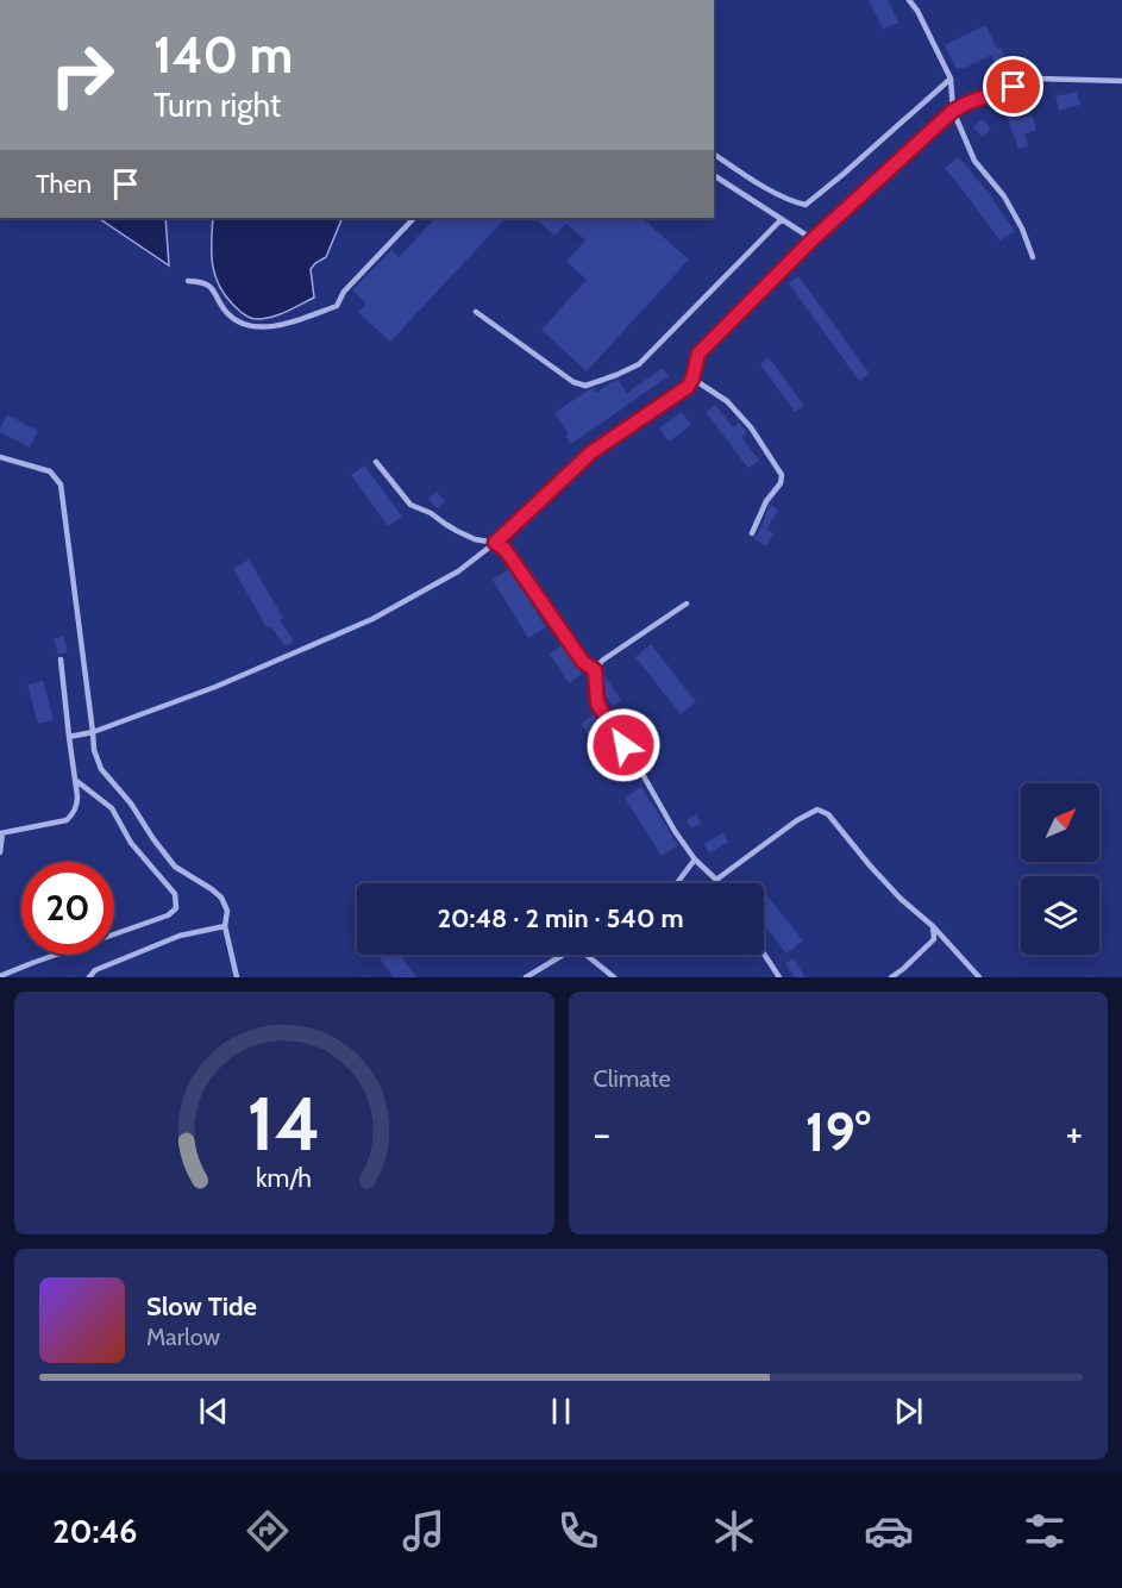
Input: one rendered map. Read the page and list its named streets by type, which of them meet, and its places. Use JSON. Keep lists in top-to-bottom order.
{
  "north": "top right",
  "page": {
    "turn": ["140 m", "Turn right"],
    "then": "Then",
    "limit": "20",
    "trip": "20:48 · 2 min · 540 m",
    "tile": "Climate",
    "heat": ["−", "19°", "+"],
    "song": ["Slow Tide", "Marlow"],
    "tabs": "20:46",
    "gauge": ["14", "km/h"]
  }
}
